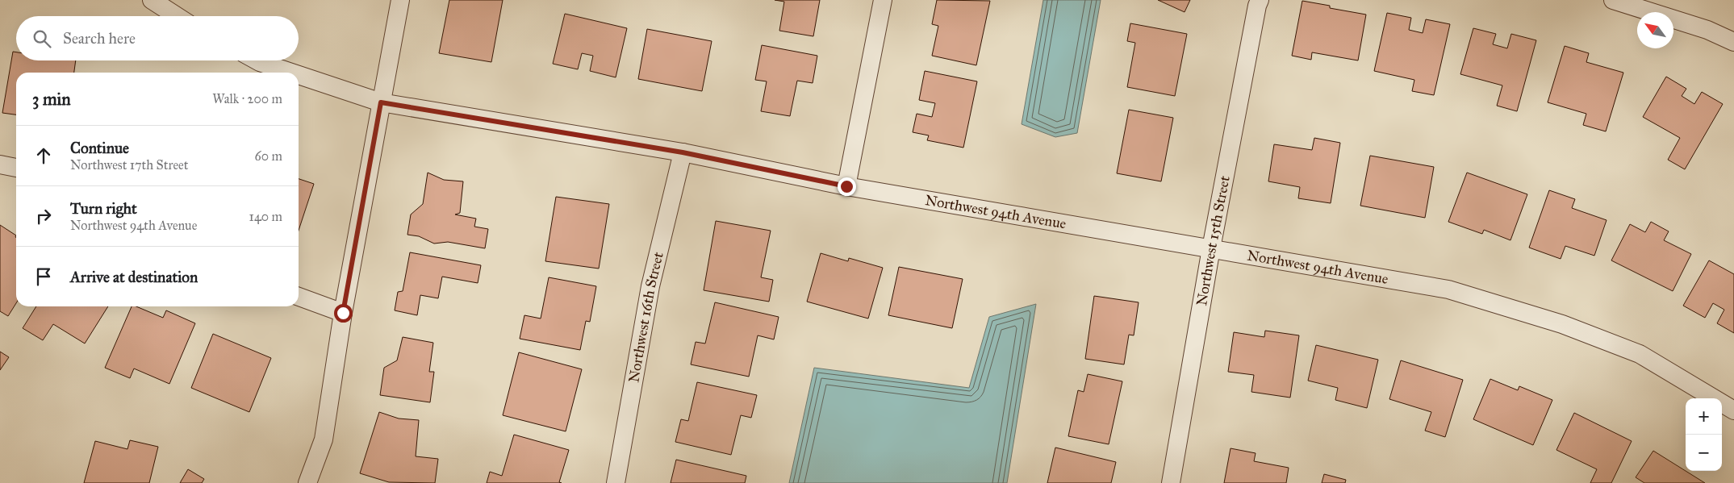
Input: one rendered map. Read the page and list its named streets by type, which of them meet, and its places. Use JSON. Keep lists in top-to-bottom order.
{
  "streets": {
    "street": ["Northwest 94th Avenue", "Northwest 15th Street", "Northwest 16th Street"]
  },
  "crossings": [
    ["Northwest 94th Avenue", "Northwest 15th Street"],
    ["Northwest 94th Avenue", "Northwest 16th Street"]
  ],
  "north": "top left",
  "page": {
    "search": "Search here",
    "heading": ["3 min", "Walk · 200 m"],
    "list": [
      ["Continue", "Northwest 17th Street", "60 m"],
      ["Turn right", "Northwest 94th Avenue", "140 m"],
      "Arrive at destination"
    ],
    "map_buttons": ["+", "−"]
  }
}
